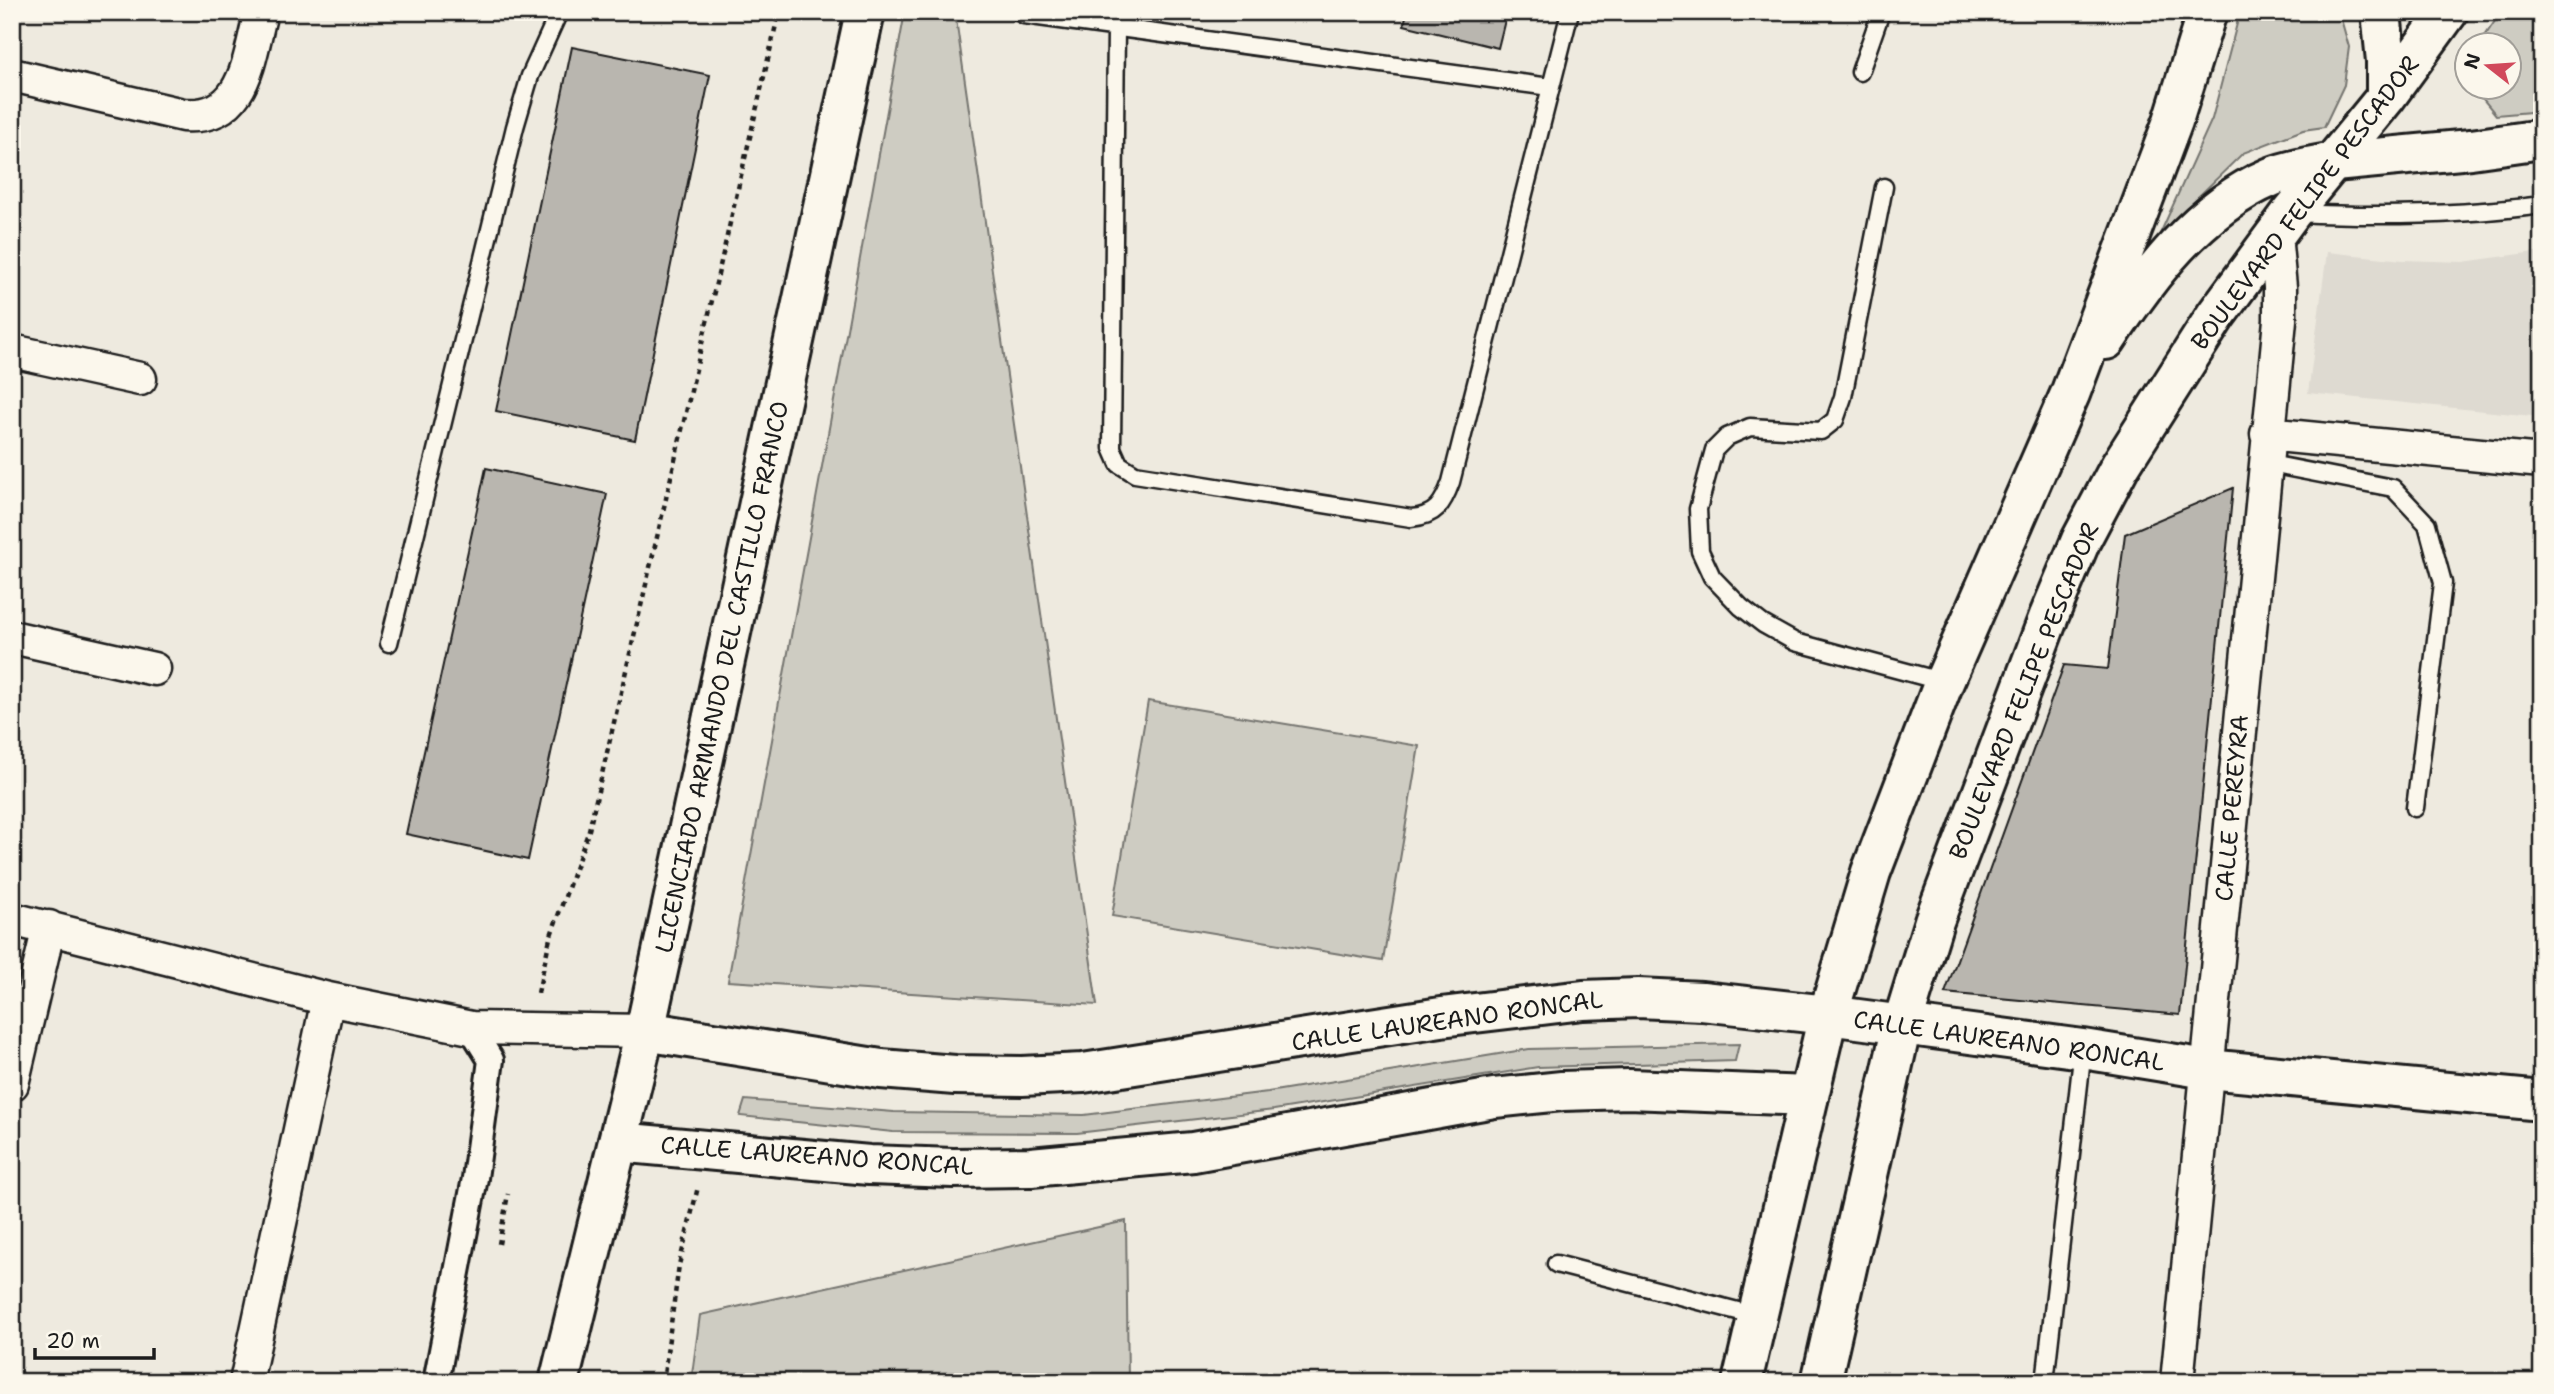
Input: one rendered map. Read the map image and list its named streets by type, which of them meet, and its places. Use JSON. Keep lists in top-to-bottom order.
{
  "streets": {
    "main road": ["BOULEVARD FELIPE PESCADOR", "LICENCIADO ARMANDO DEL CASTILLO FRANCO", "CALLE LAUREANO RONCAL"],
    "street": ["CALLE PEREYRA"]
  },
  "crossings": [
    ["BOULEVARD FELIPE PESCADOR", "CALLE PEREYRA"],
    ["BOULEVARD FELIPE PESCADOR", "CALLE LAUREANO RONCAL"],
    ["LICENCIADO ARMANDO DEL CASTILLO FRANCO", "CALLE LAUREANO RONCAL"],
    ["CALLE PEREYRA", "CALLE LAUREANO RONCAL"]
  ],
  "scale_bar": "20 m",
  "north": "left"
}
